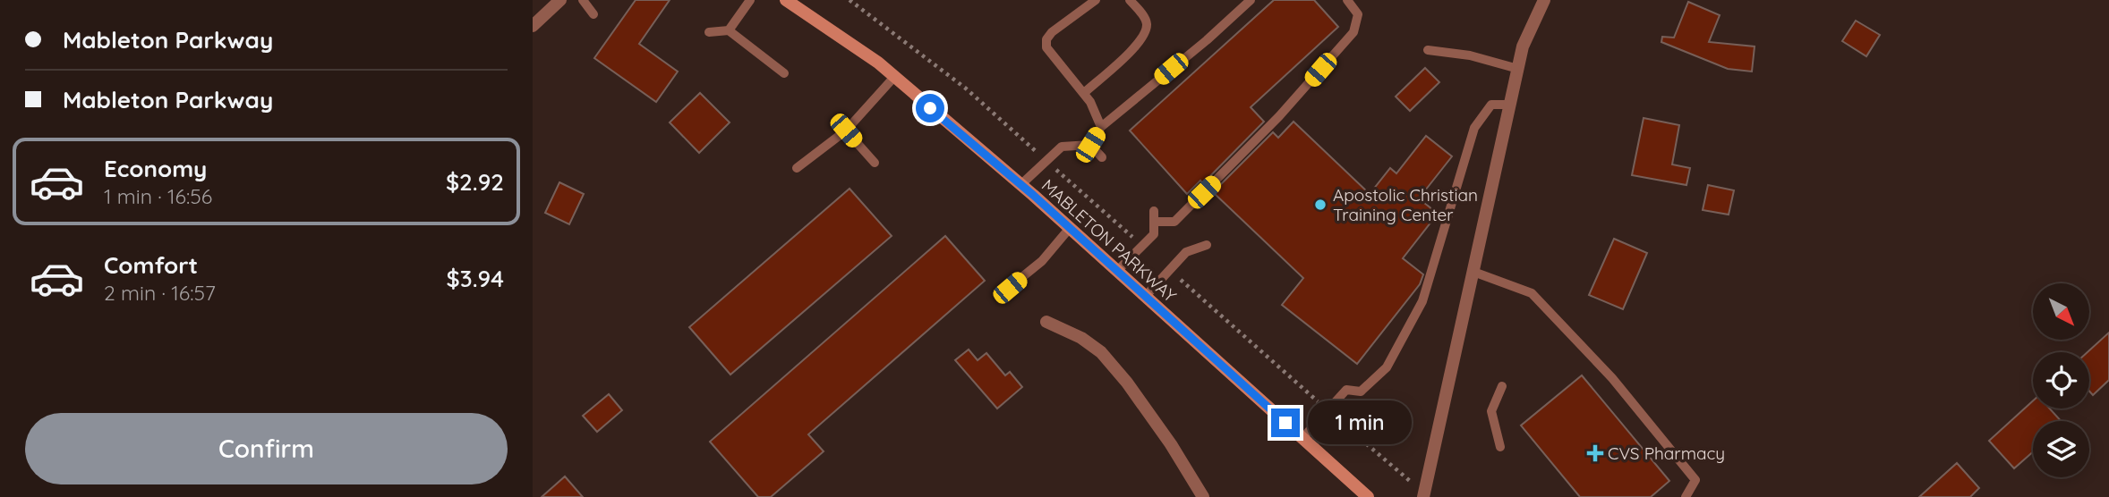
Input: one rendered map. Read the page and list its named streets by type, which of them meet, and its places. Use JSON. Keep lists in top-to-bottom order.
{
  "streets": {
    "main road": ["MABLETON PARKWAY"]
  },
  "places": {
    "other": ["Apostolic Christian Training Center"],
    "health": ["CVS Pharmacy"]
  },
  "north": "bottom right",
  "page": {
    "banner": ["Mableton Parkway", "Mableton Parkway"],
    "list": [
      {
        "name": "Economy",
        "note": "1 min · 16:56",
        "value": "$2.92"
      },
      {
        "name": "Comfort",
        "note": "2 min · 16:57",
        "value": "$3.94"
      }
    ],
    "buttons": "Confirm",
    "bubble": "1 min"
  }
}
